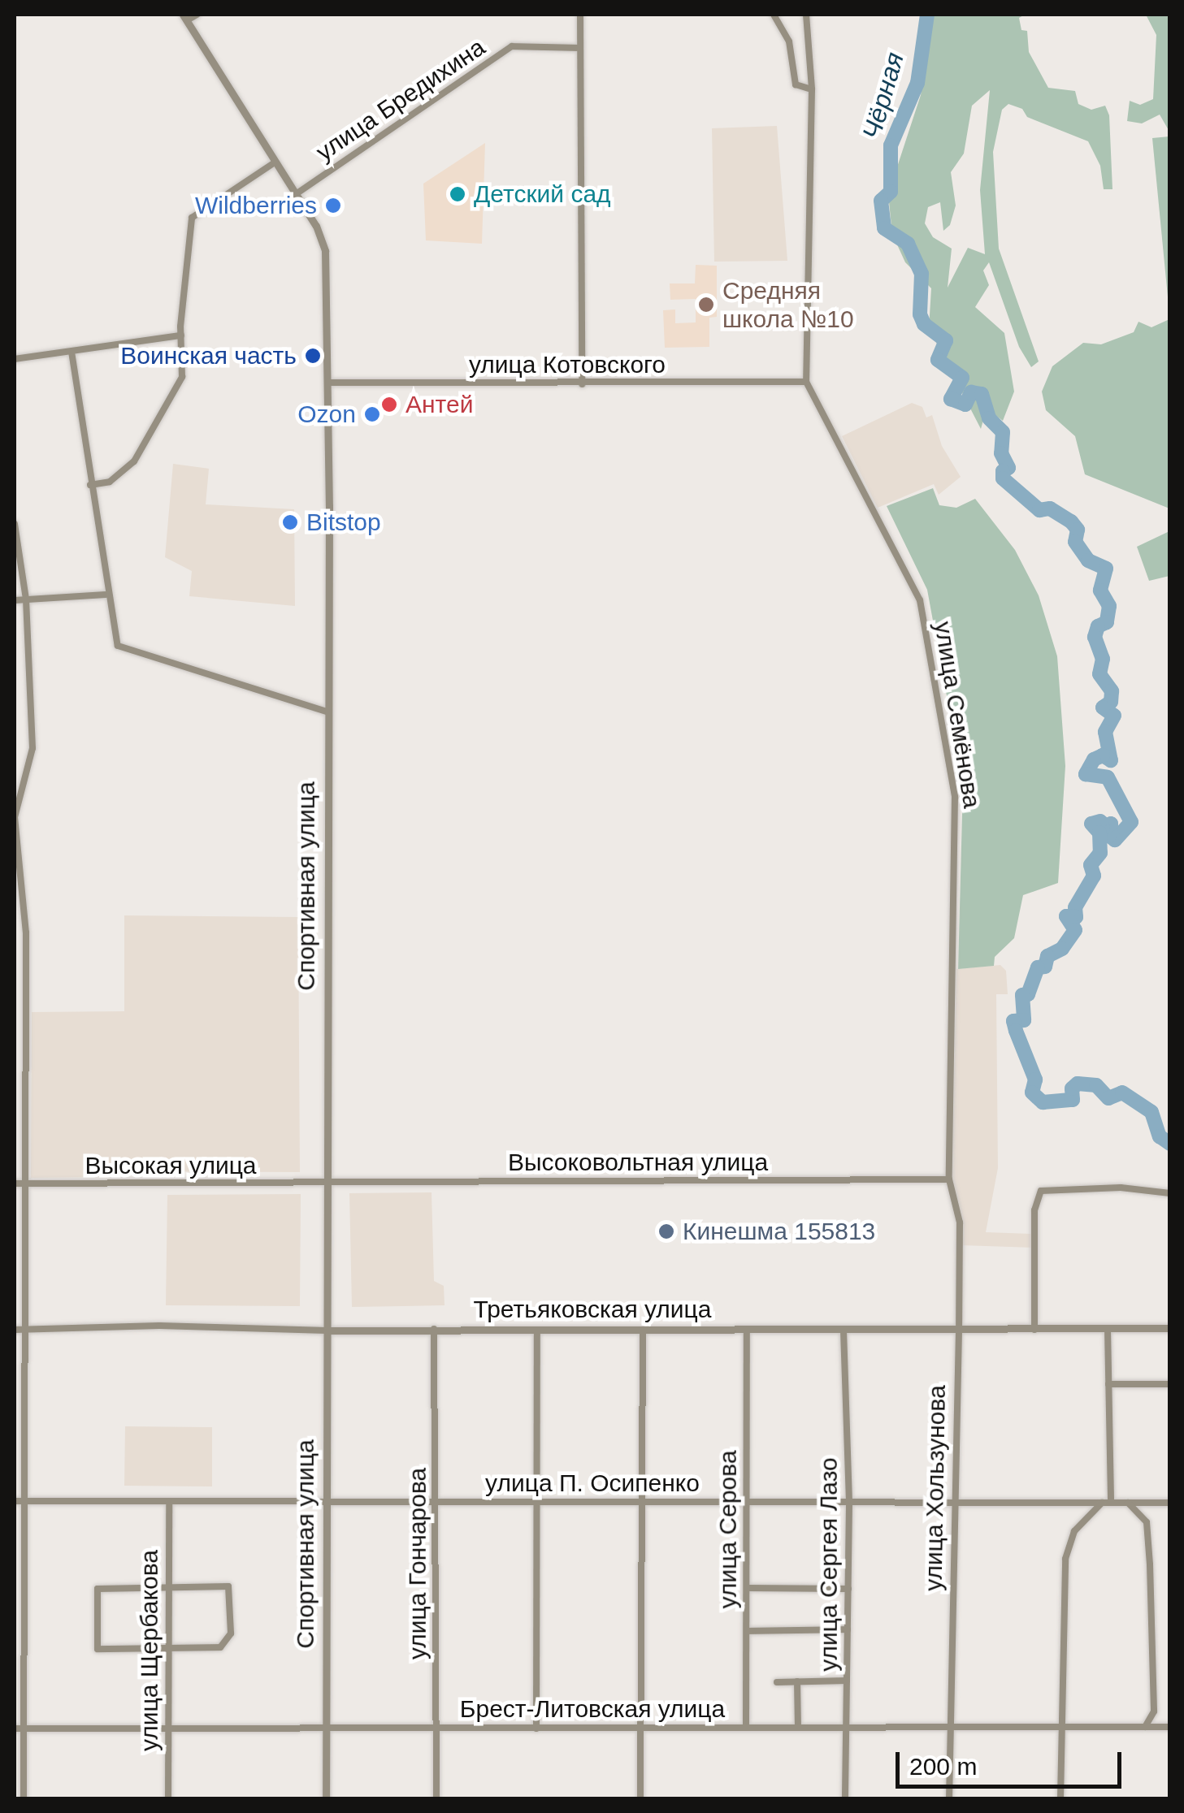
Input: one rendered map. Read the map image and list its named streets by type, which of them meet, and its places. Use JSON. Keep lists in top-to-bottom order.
{
  "streets": {
    "street": [
      "улица Бредихина",
      "улица Котовского",
      "улица Семёнова",
      "Спортивная улица",
      "Высоковольтная улица",
      "Высокая улица",
      "Третьяковская улица",
      "улица П. Осипенко",
      "улица Хользунова",
      "улица Серова",
      "улица Гончарова",
      "улица Сергея Лазо",
      "улица Щербакова",
      "Брест-Литовская улица"
    ]
  },
  "crossings": [
    ["улица Бредихина", "Спортивная улица"],
    ["улица Котовского", "улица Семёнова"],
    ["улица Котовского", "Спортивная улица"],
    ["улица Семёнова", "Высоковольтная улица"],
    ["улица Семёнова", "улица Хользунова"],
    ["Спортивная улица", "Высоковольтная улица"],
    ["Спортивная улица", "Высокая улица"],
    ["Спортивная улица", "Третьяковская улица"],
    ["Спортивная улица", "улица П. Осипенко"],
    ["Спортивная улица", "Брест-Литовская улица"],
    ["Высоковольтная улица", "Высокая улица"],
    ["Высоковольтная улица", "улица Хользунова"],
    ["Третьяковская улица", "улица Хользунова"],
    ["Третьяковская улица", "улица Серова"],
    ["Третьяковская улица", "улица Гончарова"],
    ["Третьяковская улица", "улица Сергея Лазо"],
    ["улица П. Осипенко", "улица Хользунова"],
    ["улица П. Осипенко", "улица Серова"],
    ["улица П. Осипенко", "улица Гончарова"],
    ["улица П. Осипенко", "улица Сергея Лазо"],
    ["улица П. Осипенко", "улица Щербакова"],
    ["улица Хользунова", "Брест-Литовская улица"],
    ["улица Серова", "Брест-Литовская улица"],
    ["улица Гончарова", "Брест-Литовская улица"],
    ["улица Сергея Лазо", "Брест-Литовская улица"],
    ["улица Щербакова", "Брест-Литовская улица"]
  ],
  "water": ["Чёрная"],
  "places": [
    "Детский сад",
    "Wildberries",
    "Средняя школа №10",
    "Воинская часть",
    "Антей",
    "Ozon",
    "Bitstop",
    "Кинешма 155813"
  ],
  "scale_bar": "200 m"
}
